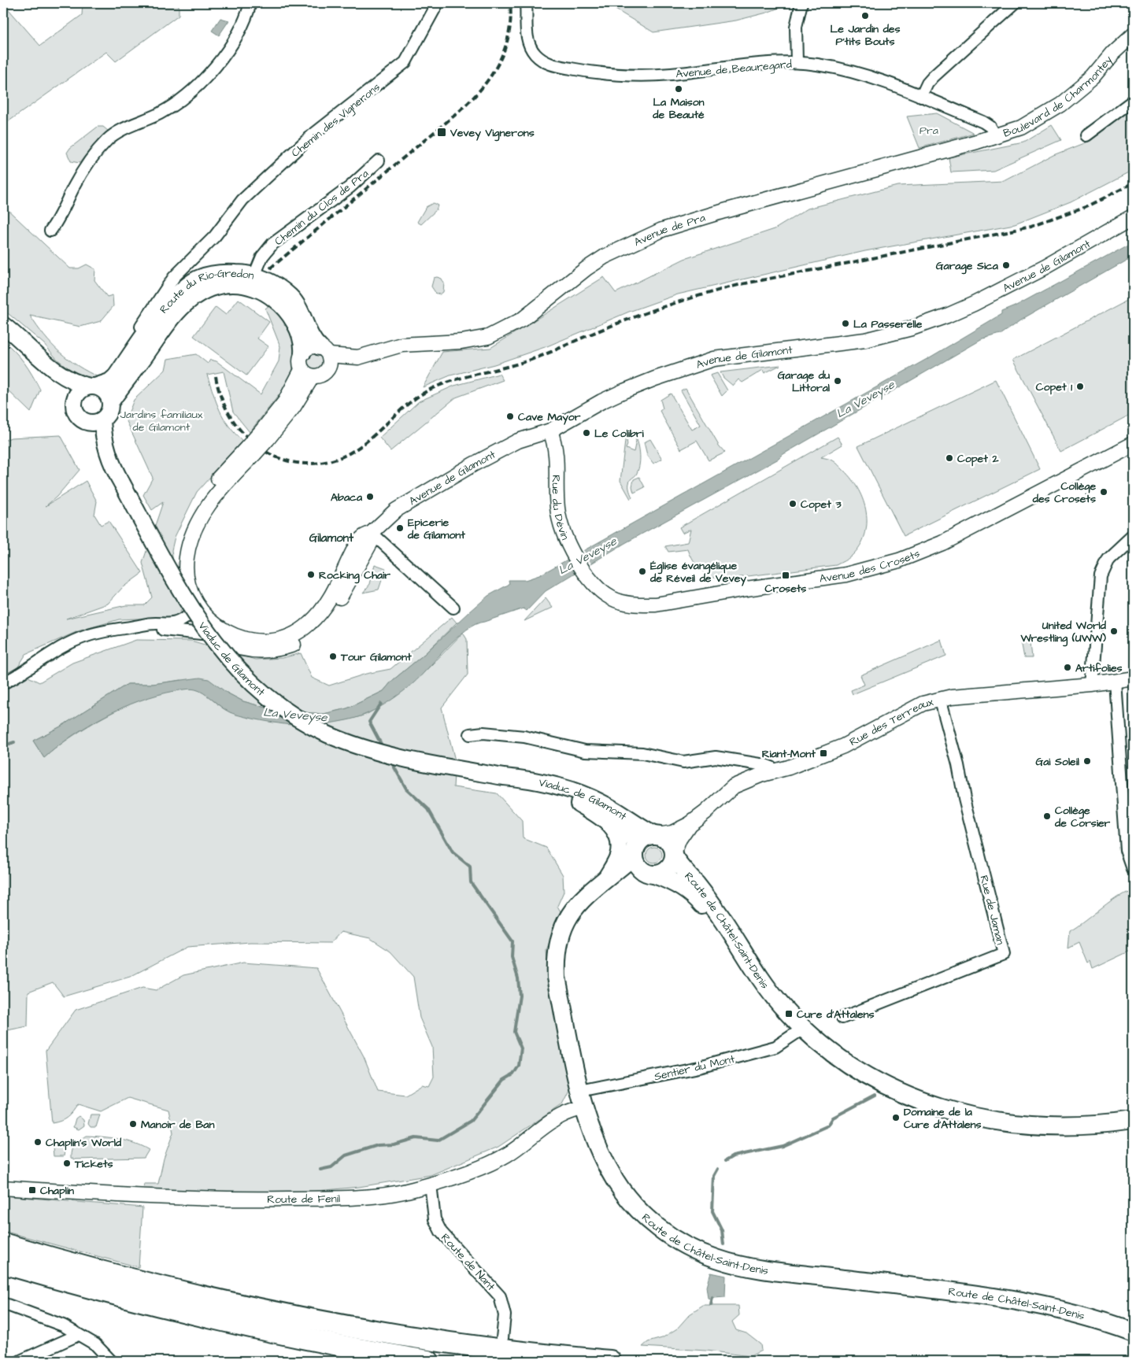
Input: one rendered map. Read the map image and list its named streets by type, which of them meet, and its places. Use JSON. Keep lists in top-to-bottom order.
{
  "streets": {
    "main road": ["Route du Rio-Gredon", "Viaduc de Gilamont", "Route de Châtel-Saint-Denis"],
    "street": [
      "Avenue de Beauregard",
      "Boulevard de Charmontey",
      "Chemin des Vignerons",
      "Chemin du Clos de Pra",
      "Avenue de Pra",
      "Avenue de Gilamont",
      "Rue du Dévin",
      "Avenue des Crosets",
      "Rue des Terreaux",
      "Rue de Jaman",
      "Sentier du Mont",
      "Route de Fenil",
      "Route de Nant"
    ]
  },
  "crossings": [
    ["Avenue de Beauregard", "Boulevard de Charmontey"],
    ["Avenue de Beauregard", "Avenue de Pra"],
    ["Boulevard de Charmontey", "Avenue de Pra"],
    ["Chemin des Vignerons", "Route du Rio-Gredon"],
    ["Chemin du Clos de Pra", "Route du Rio-Gredon"],
    ["Avenue de Pra", "Avenue de Gilamont"],
    ["Avenue de Pra", "Route du Rio-Gredon"],
    ["Avenue de Gilamont", "Route du Rio-Gredon"],
    ["Avenue de Gilamont", "Rue du Dévin"],
    ["Route du Rio-Gredon", "Viaduc de Gilamont"],
    ["Rue du Dévin", "Avenue des Crosets"],
    ["Viaduc de Gilamont", "Rue des Terreaux"],
    ["Viaduc de Gilamont", "Route de Châtel-Saint-Denis"],
    ["Rue des Terreaux", "Rue de Jaman"],
    ["Rue des Terreaux", "Route de Châtel-Saint-Denis"],
    ["Route de Châtel-Saint-Denis", "Sentier du Mont"],
    ["Route de Châtel-Saint-Denis", "Route de Fenil"],
    ["Sentier du Mont", "Route de Fenil"],
    ["Route de Fenil", "Route de Nant"]
  ],
  "districts": ["Gilamont"],
  "water": ["La Veveyse"],
  "parks": ["Pra", "Jardins familiaux de Gilamont"],
  "places": {
    "other": [
      "Le Jardin des P'tits Bouts",
      "La Maison de Beauté",
      "Garage Sica",
      "La Passerelle",
      "Garage du Littoral",
      "Copet 1",
      "Cave Mayor",
      "Le Colibri",
      "Copet 2",
      "Collège des Crosets",
      "Abaca",
      "Copet 3",
      "Epicerie de Gilamont",
      "Église évangélique de Réveil de Vevey",
      "Rocking Chair",
      "United World Wrestling (UWW)",
      "Tour Gilamont",
      "Artifolies",
      "Gai Soleil",
      "Collège de Corsier",
      "Domaine de la Cure d'Attalens",
      "Manoir de Ban",
      "Chaplin's World",
      "Tickets"
    ],
    "transit": [
      "Vevey Vignerons",
      "Crosets",
      "Riant-Mont",
      "Cure d'Attalens",
      "Chaplin"
    ]
  }
}
